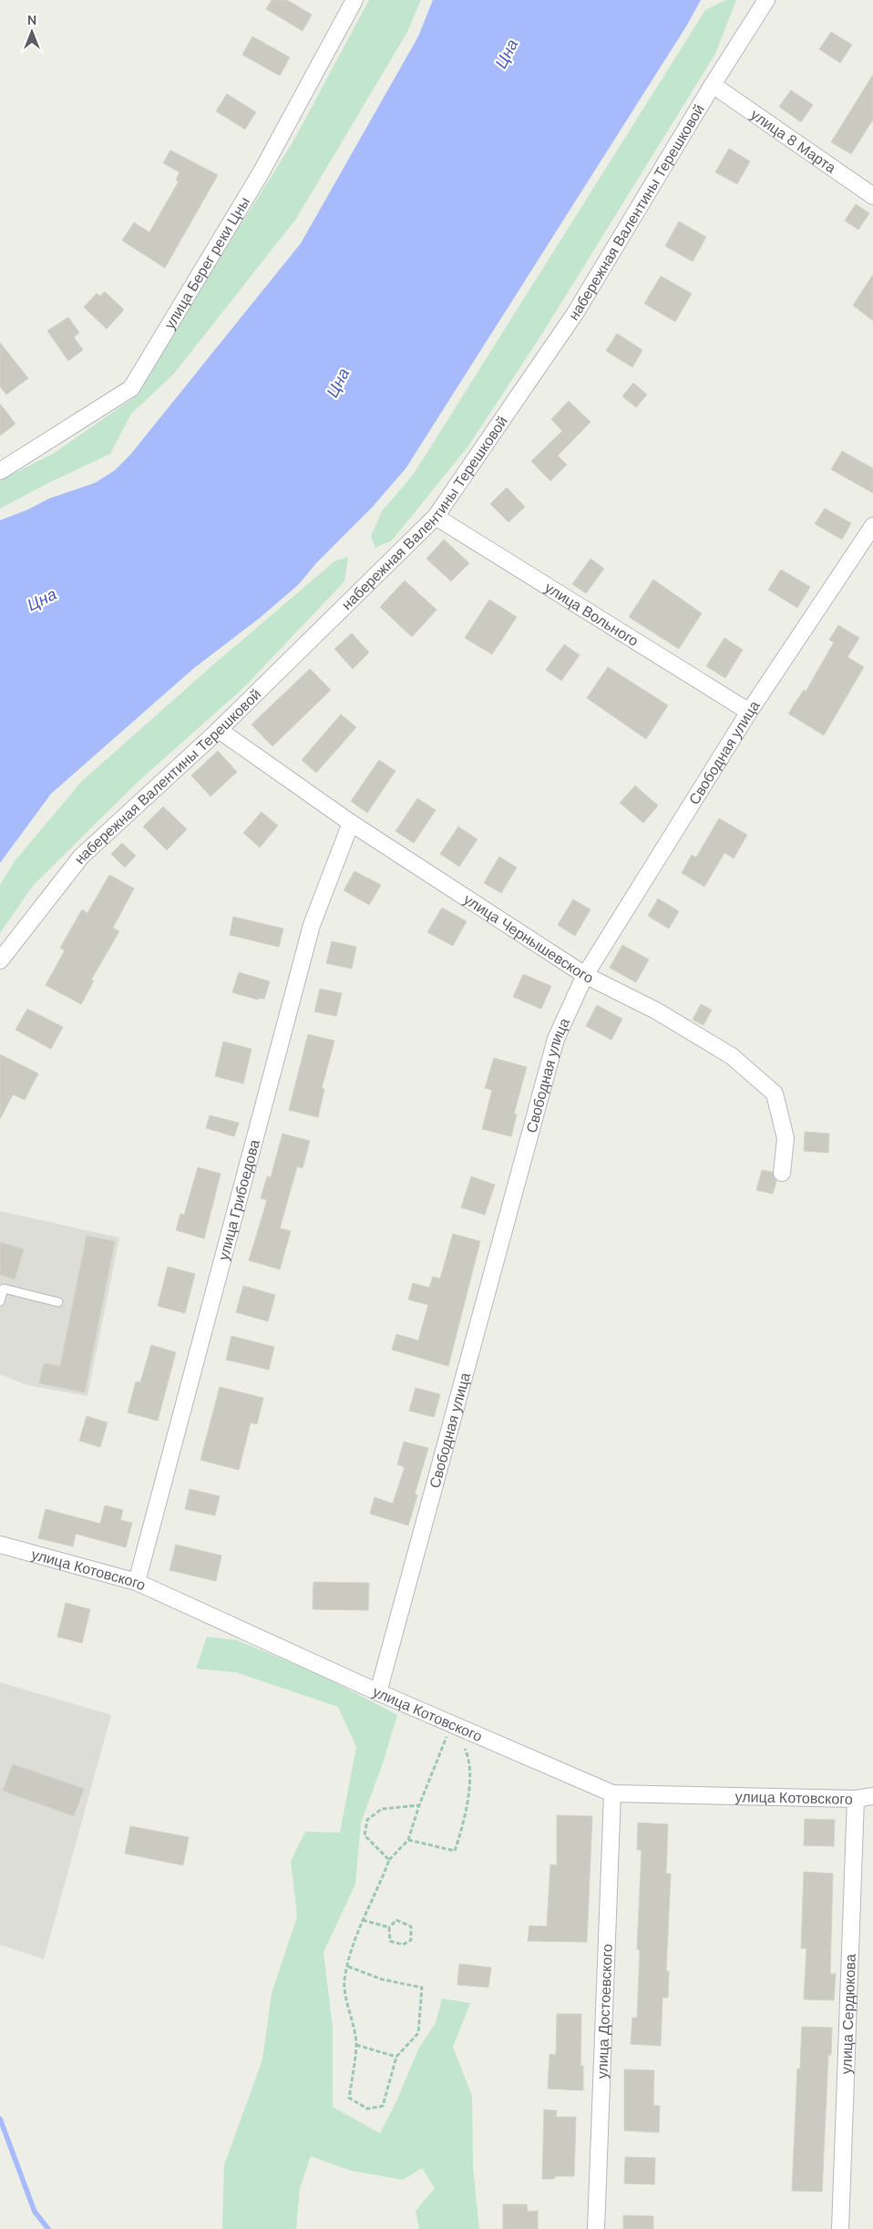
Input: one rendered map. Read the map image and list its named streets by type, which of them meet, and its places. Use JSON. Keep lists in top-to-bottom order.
{
  "streets": {
    "street": [
      "улица 8 Марта",
      "набережная Валентины Терешковой",
      "улица Берег реки Цны",
      "улица Вольного",
      "Свободная улица",
      "улица Чернышевского",
      "улица Грибоедова",
      "улица Котовского",
      "улица Достоевского",
      "улица Сердюкова"
    ]
  },
  "crossings": [
    ["улица 8 Марта", "набережная Валентины Терешковой"],
    ["набережная Валентины Терешковой", "улица Вольного"],
    ["набережная Валентины Терешковой", "улица Чернышевского"],
    ["улица Вольного", "Свободная улица"],
    ["Свободная улица", "улица Чернышевского"],
    ["Свободная улица", "улица Котовского"],
    ["улица Чернышевского", "улица Грибоедова"],
    ["улица Грибоедова", "улица Котовского"],
    ["улица Котовского", "улица Достоевского"],
    ["улица Котовского", "улица Сердюкова"]
  ],
  "water": ["Цна"],
  "north": "top"
}
